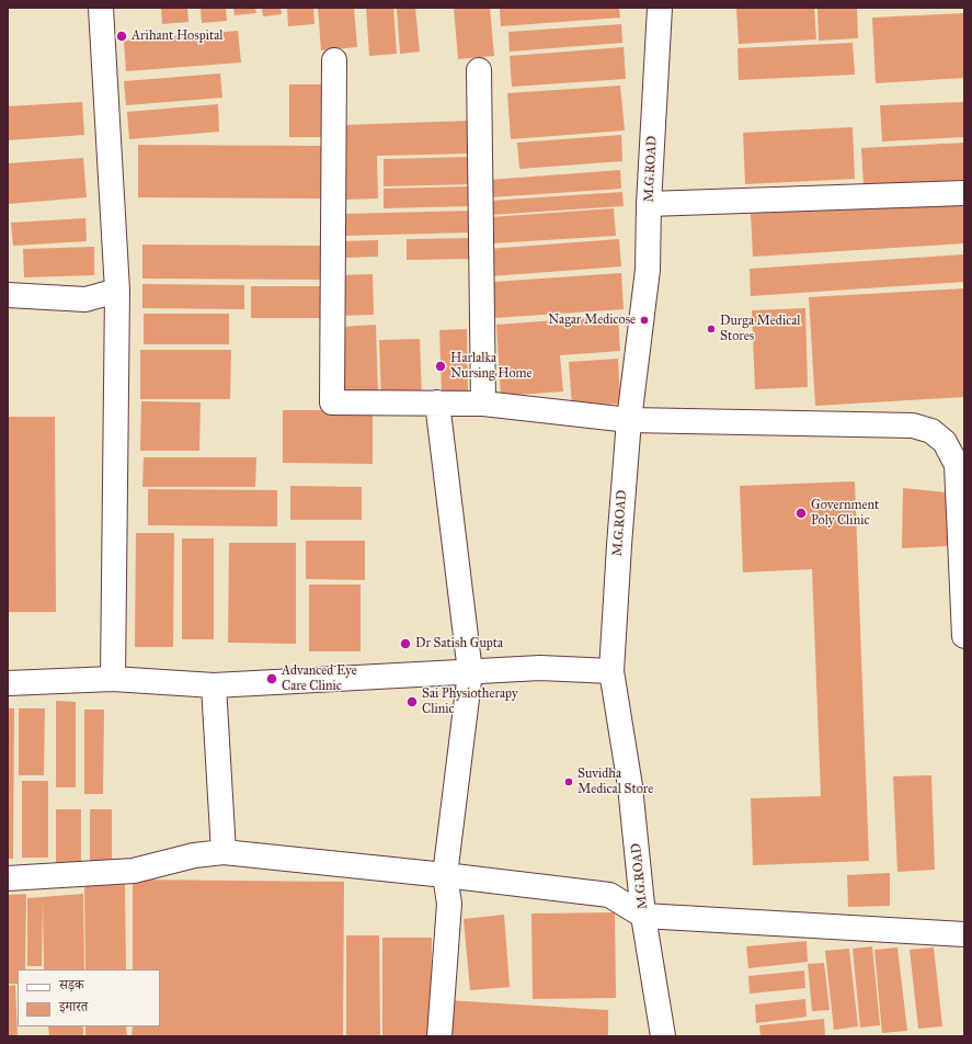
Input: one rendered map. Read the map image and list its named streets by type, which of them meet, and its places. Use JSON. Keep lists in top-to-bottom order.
{
  "streets": {
    "street": ["M.G.ROAD"]
  },
  "places": [
    "Arihant Hospital",
    "Nagar Medicose",
    "Durga Medical Stores",
    "Harlalka Nursing Home",
    "Government Poly Clinic",
    "Dr Satish Gupta",
    "Advanced Eye Care Clinic",
    "Sai Physiotherapy Clinic",
    "Suvidha Medical Store"
  ],
  "legend": ["सड़क", "इमारत"]
}
